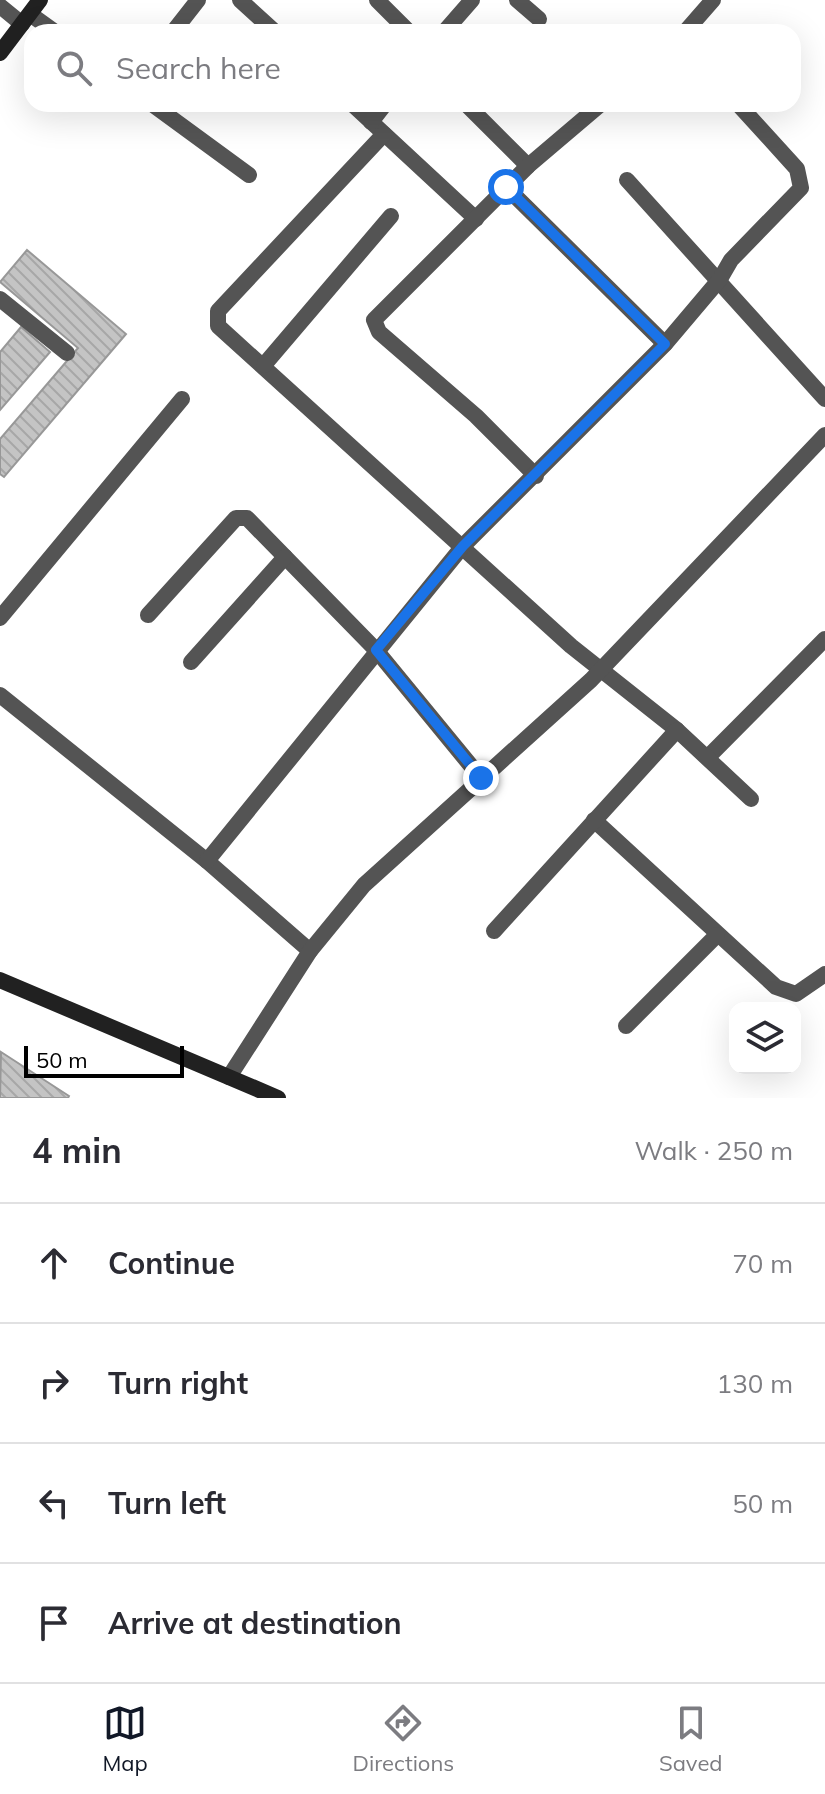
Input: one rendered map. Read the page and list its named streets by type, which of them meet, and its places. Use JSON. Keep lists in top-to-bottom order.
{
  "scale_bar": "50 m",
  "page": {
    "search": "Search here",
    "scale": "50 m",
    "heading": ["4 min", "Walk · 250 m"],
    "list": [
      ["Continue", "70 m"],
      ["Turn right", "130 m"],
      ["Turn left", "50 m"],
      "Arrive at destination"
    ],
    "nav": ["Map", "Directions", "Saved"]
  }
}
